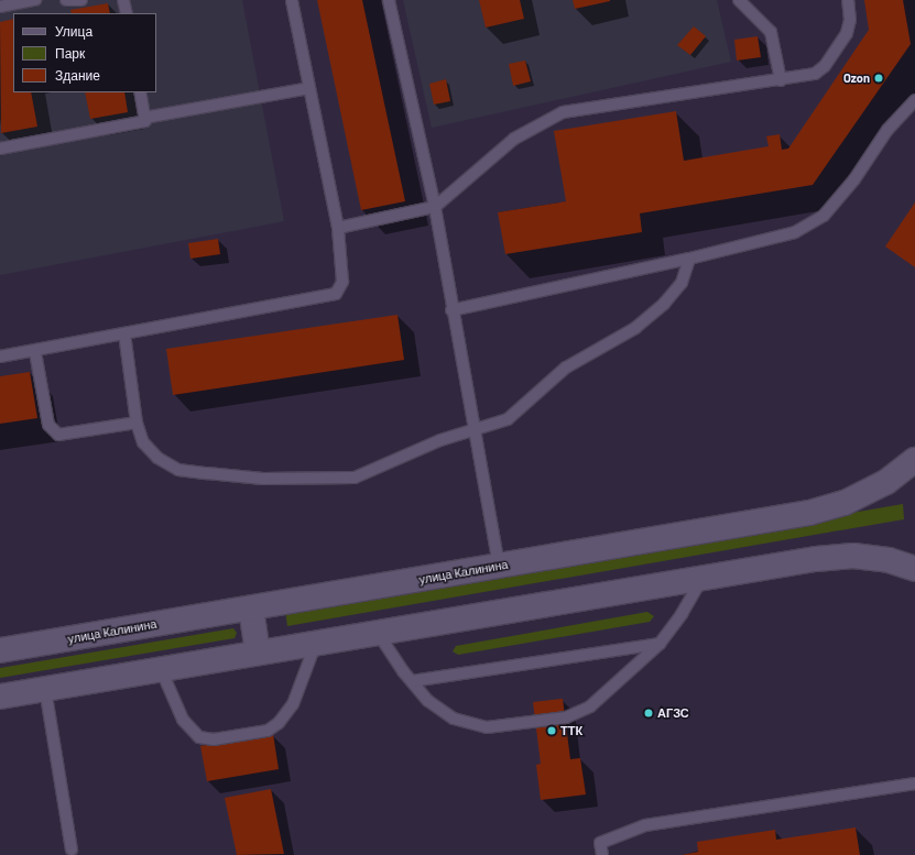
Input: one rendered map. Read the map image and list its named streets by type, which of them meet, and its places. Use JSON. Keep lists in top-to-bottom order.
{
  "streets": {
    "main road": ["улица Калинина"]
  },
  "places": ["Ozon", "АГЗС", "ТТК"],
  "legend": ["Улица", "Парк", "Здание"]
}
